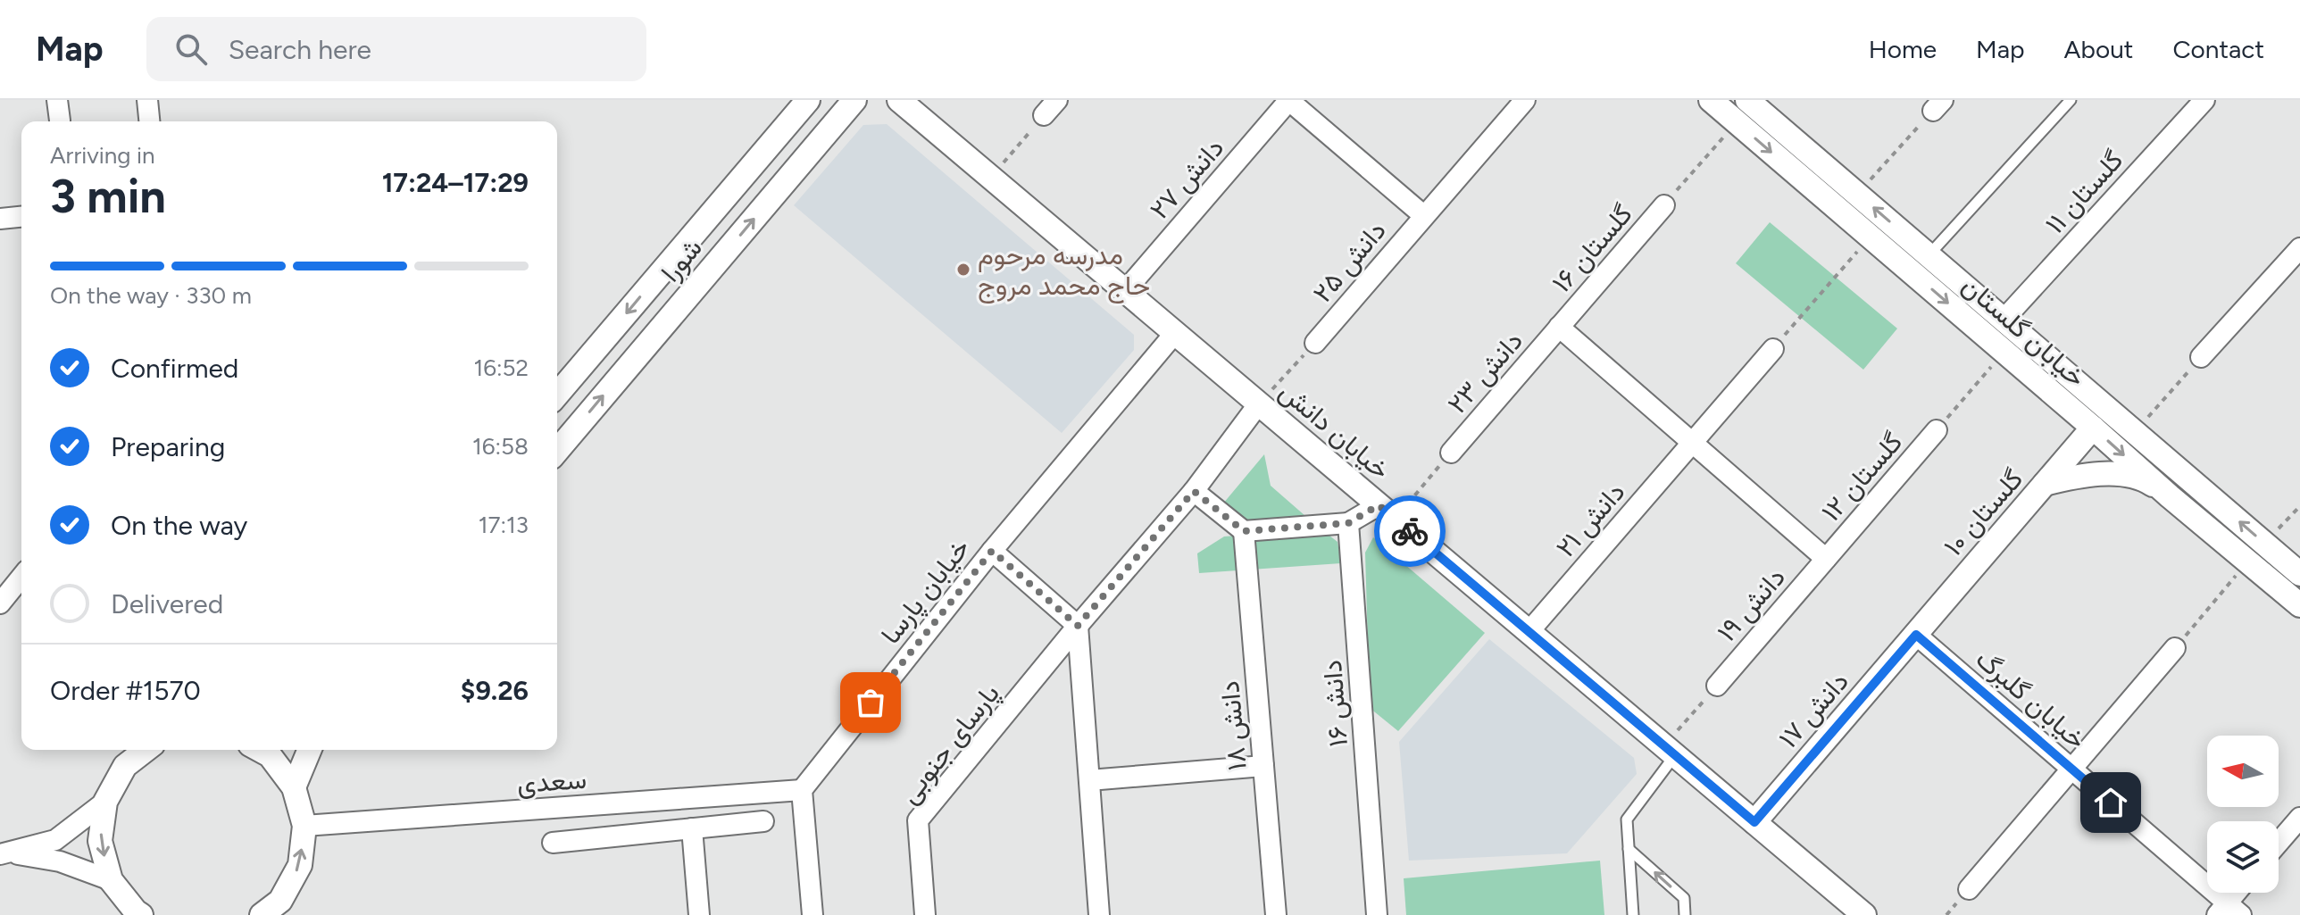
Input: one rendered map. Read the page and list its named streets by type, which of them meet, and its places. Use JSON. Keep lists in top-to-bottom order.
{
  "streets": {
    "street": [
      "دانش ۲۷",
      "گلستان ۱۱",
      "گلستان ۱۶",
      "شورا",
      "دانش ۲۵",
      "خیابان گلستان",
      "دانش ۲۳",
      "خیابان دانش",
      "گلستان ۱۲",
      "گلستان ۱۰",
      "دانش ۲۱",
      "خیابان پارسا",
      "دانش ۱۹",
      "خیابان گلبرگ",
      "دانش ۱۶",
      "دانش ۱۷",
      "دانش ۱۸",
      "پارسای جنوبی",
      "سعدی"
    ]
  },
  "crossings": [
    ["دانش ۲۷", "خیابان دانش"],
    ["گلستان ۱۱", "خیابان گلستان"],
    ["گلستان ۱۶", "دانش ۲۳"],
    ["خیابان گلستان", "گلستان ۱۰"],
    ["خیابان دانش", "دانش ۲۱"],
    ["خیابان دانش", "خیابان پارسا"],
    ["خیابان دانش", "دانش ۱۷"],
    ["خیابان دانش", "پارسای جنوبی"],
    ["گلستان ۱۲", "دانش ۱۹"],
    ["گلستان ۱۰", "خیابان گلبرگ"],
    ["گلستان ۱۰", "دانش ۱۷"],
    ["خیابان پارسا", "سعدی"],
    ["خیابان گلبرگ", "دانش ۱۷"]
  ],
  "places": ["مدرسه مرحوم حاج محمد مروج"],
  "north": "left",
  "page": {
    "header": "Map",
    "search": "Search here",
    "nav": [
      "Home",
      "Map",
      "About",
      "Contact"
    ],
    "heading": ["3 min", "Arriving in", "17:24–17:29"],
    "panel": ["Order #1570", "$9.26"],
    "bar": "On the way · 330 m",
    "list": [
      ["Confirmed", "16:52"],
      ["Preparing", "16:58"],
      ["On the way", "17:13"],
      "Delivered"
    ]
  }
}
